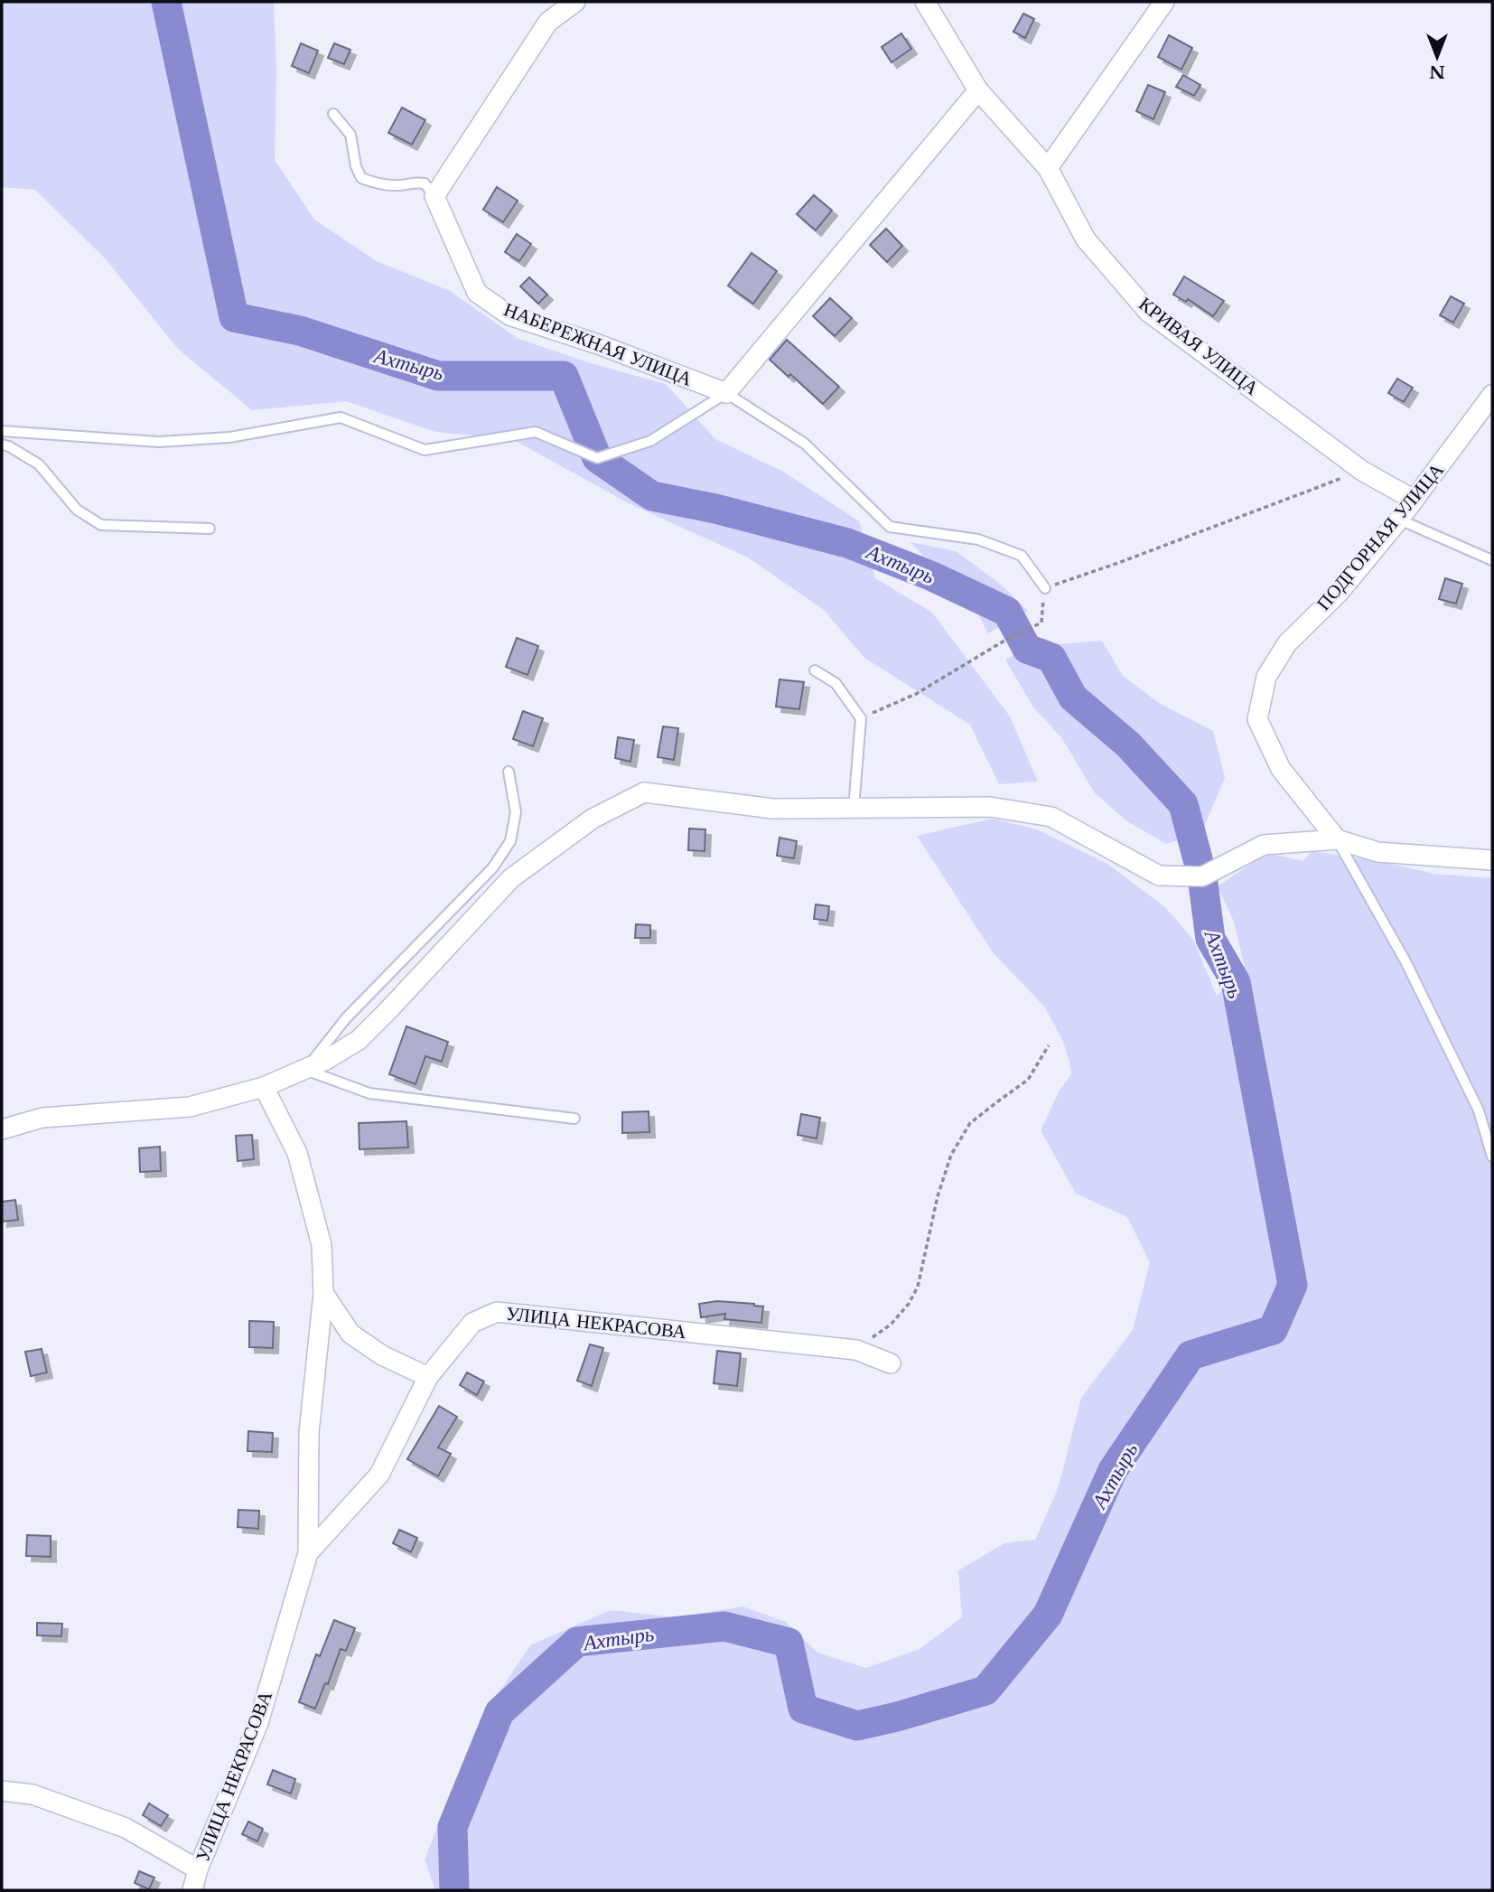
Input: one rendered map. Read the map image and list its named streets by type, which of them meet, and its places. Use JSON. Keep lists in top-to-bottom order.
{
  "streets": {
    "street": [
      "НАБЕРЕЖНАЯ УЛИЦА",
      "КРИВАЯ УЛИЦА",
      "ПОДГОРНАЯ УЛИЦА",
      "УЛИЦА НЕКРАСОВА"
    ]
  },
  "crossings": [
    ["КРИВАЯ УЛИЦА", "ПОДГОРНАЯ УЛИЦА"]
  ],
  "water": ["Ахтырь"],
  "north": "bottom"
}
